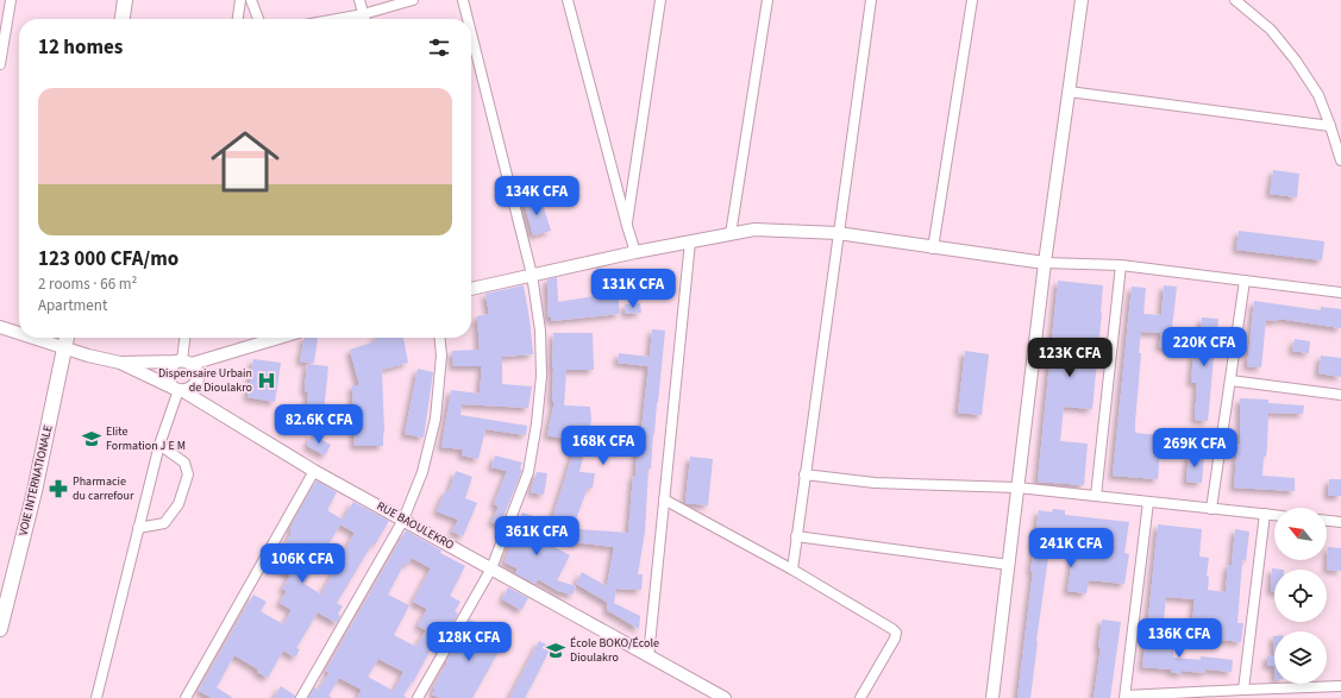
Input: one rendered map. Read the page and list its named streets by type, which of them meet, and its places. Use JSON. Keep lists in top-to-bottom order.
{
  "streets": {
    "main road": ["VOIE INTERNATIONALE"],
    "street": ["RUE BAOULEKRO"]
  },
  "crossings": [
    ["VOIE INTERNATIONALE", "RUE BAOULEKRO"]
  ],
  "places": {
    "hospital": ["Dispensaire Urbain de Dioulakro"],
    "school or university": ["Elite Formation J E M", "École BOKO/École Dioulakro"],
    "pharmacy": ["Pharmacie du carrefour"]
  },
  "north": "top left",
  "page": {
    "heading": "12 homes",
    "list": [
      {
        "name": "123 000 CFA/mo",
        "note": "2 rooms · 66 m² · Apartment"
      }
    ],
    "price": [
      "134K CFA",
      "131K CFA",
      "220K CFA",
      "123K CFA",
      "82.6K CFA",
      "168K CFA",
      "269K CFA",
      "361K CFA",
      "241K CFA",
      "106K CFA",
      "136K CFA",
      "128K CFA"
    ]
  }
}
